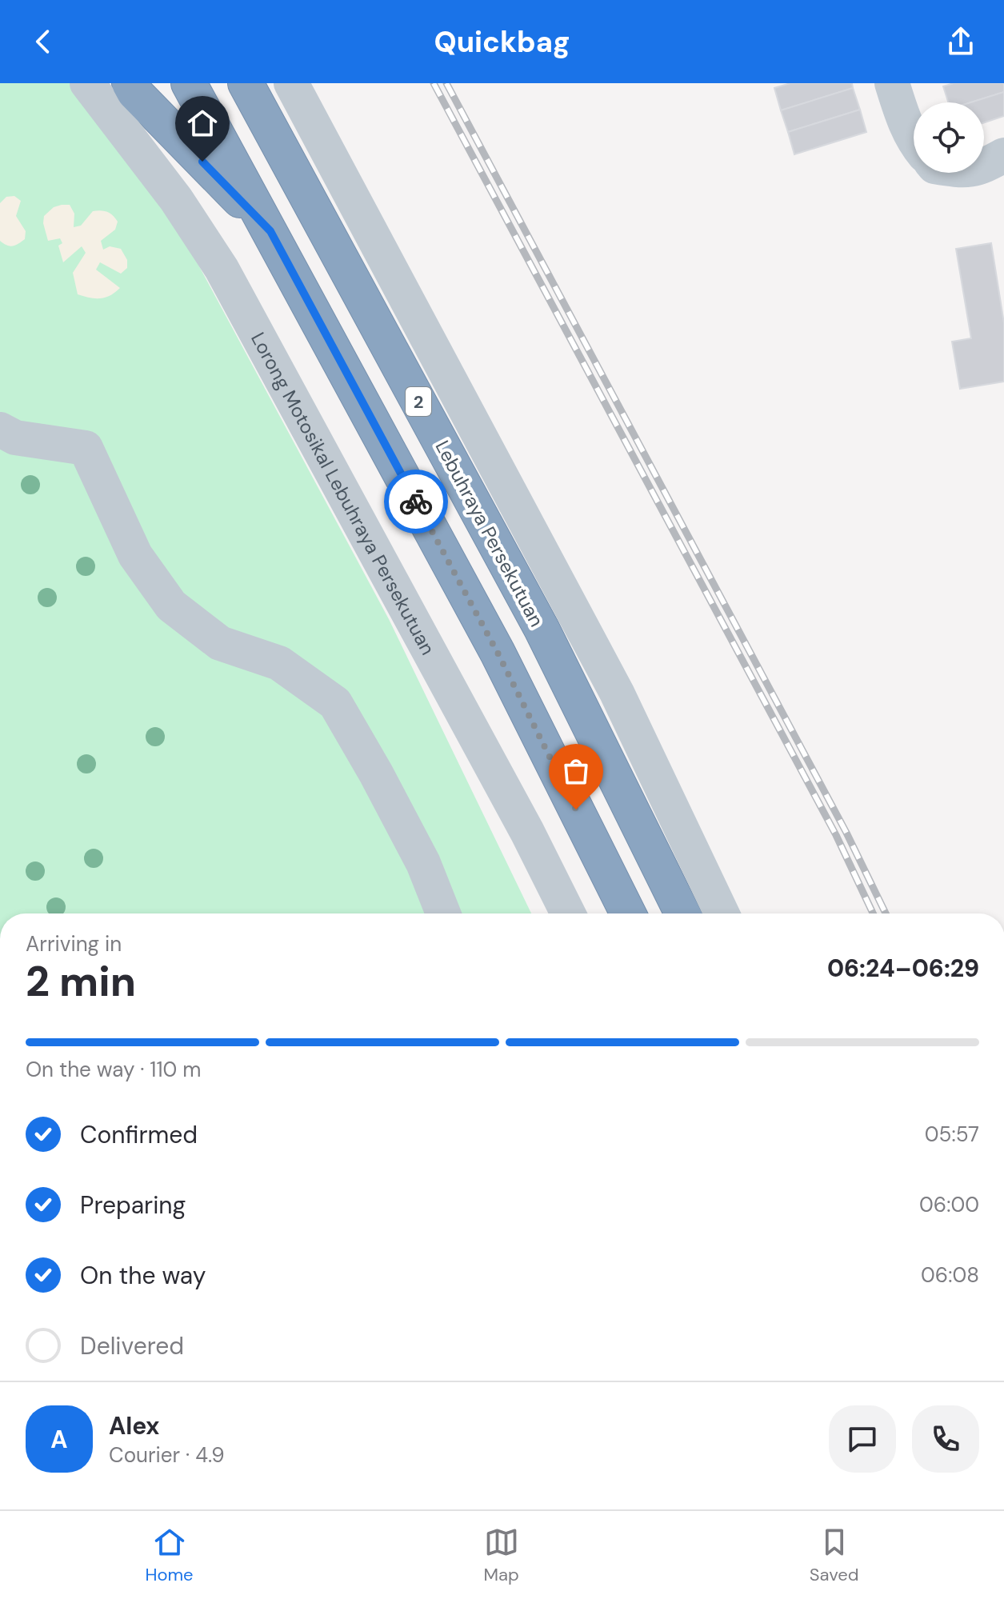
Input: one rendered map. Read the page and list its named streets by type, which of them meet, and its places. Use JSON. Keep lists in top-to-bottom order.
{
  "streets": {
    "highway": ["2", "Lebuhraya Persekutuan"],
    "street": ["Lorong Motosikal Lebuhraya Persekutuan"]
  },
  "page": {
    "header": "Quickbag",
    "heading": ["2 min", "Arriving in", "06:24–06:29"],
    "panel": ["Alex", "Courier · 4.9"],
    "bar": "On the way · 110 m",
    "list": [
      ["Confirmed", "05:57"],
      ["Preparing", "06:00"],
      ["On the way", "06:08"],
      "Delivered"
    ],
    "round": "A",
    "tabs": ["Home", "Map", "Saved"]
  }
}
